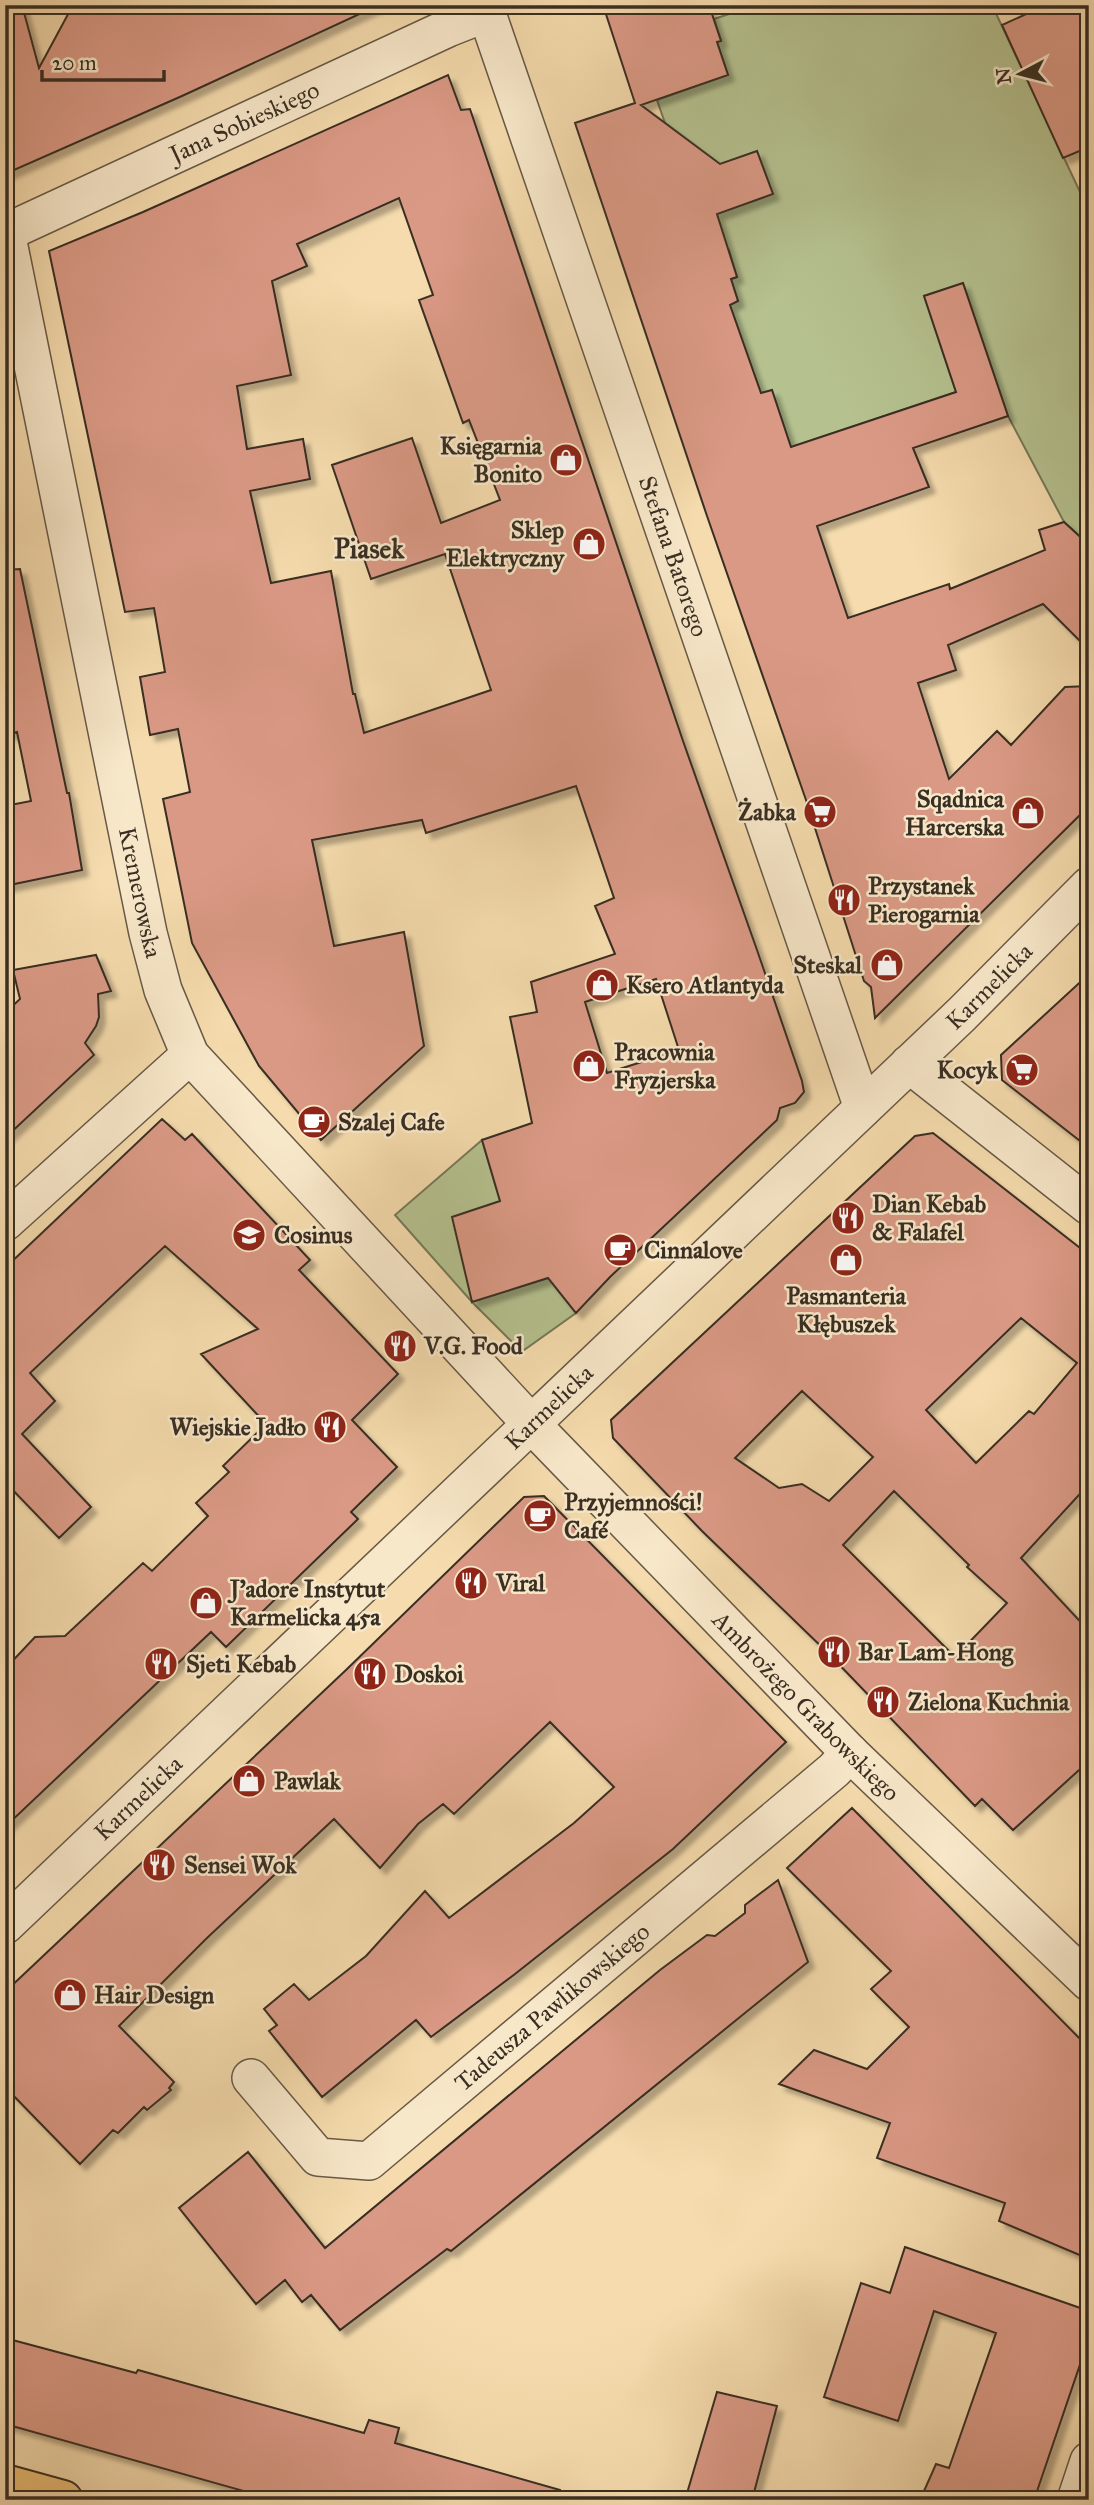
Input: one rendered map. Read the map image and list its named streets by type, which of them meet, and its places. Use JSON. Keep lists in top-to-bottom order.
{
  "streets": {
    "street": [
      "Jana Sobieskiego",
      "Stefana Batorego",
      "Kremerowska",
      "Karmelicka",
      "Ambrożego Grabowskiego",
      "Tadeusza Pawlikowskiego"
    ]
  },
  "crossings": [
    ["Jana Sobieskiego", "Stefana Batorego"],
    ["Jana Sobieskiego", "Kremerowska"],
    ["Stefana Batorego", "Karmelicka"],
    ["Kremerowska", "Karmelicka"],
    ["Kremerowska", "Ambrożego Grabowskiego"],
    ["Karmelicka", "Ambrożego Grabowskiego"],
    ["Ambrożego Grabowskiego", "Tadeusza Pawlikowskiego"]
  ],
  "districts": ["Piasek"],
  "places": {
    "shop": [
      "Księgarnia Bonito",
      "Sklep Elektryczny",
      "Sqadnica Harcerska",
      "Steskal",
      "Ksero Atlantyda",
      "Pracownia Fryzjerska",
      "Pasmanteria Kłębuszek",
      "J'adore Instytut Karmelicka 45a",
      "Pawlak",
      "Hair Design"
    ],
    "supermarket": ["Żabka", "Kocyk"],
    "restaurant": [
      "Przystanek Pierogarnia",
      "Dian Kebab & Falafel",
      "V.G. Food",
      "Wiejskie Jadło",
      "Viral",
      "Bar Lam-Hong",
      "Sjeti Kebab",
      "Doskoi",
      "Zielona Kuchnia",
      "Sensei Wok"
    ],
    "cafe": ["Szalej Cafe", "Cinnalove", "Przyjemności! Café"],
    "school or university": ["Cosinus"]
  },
  "scale_bar": "20 m",
  "north": "left"
}
